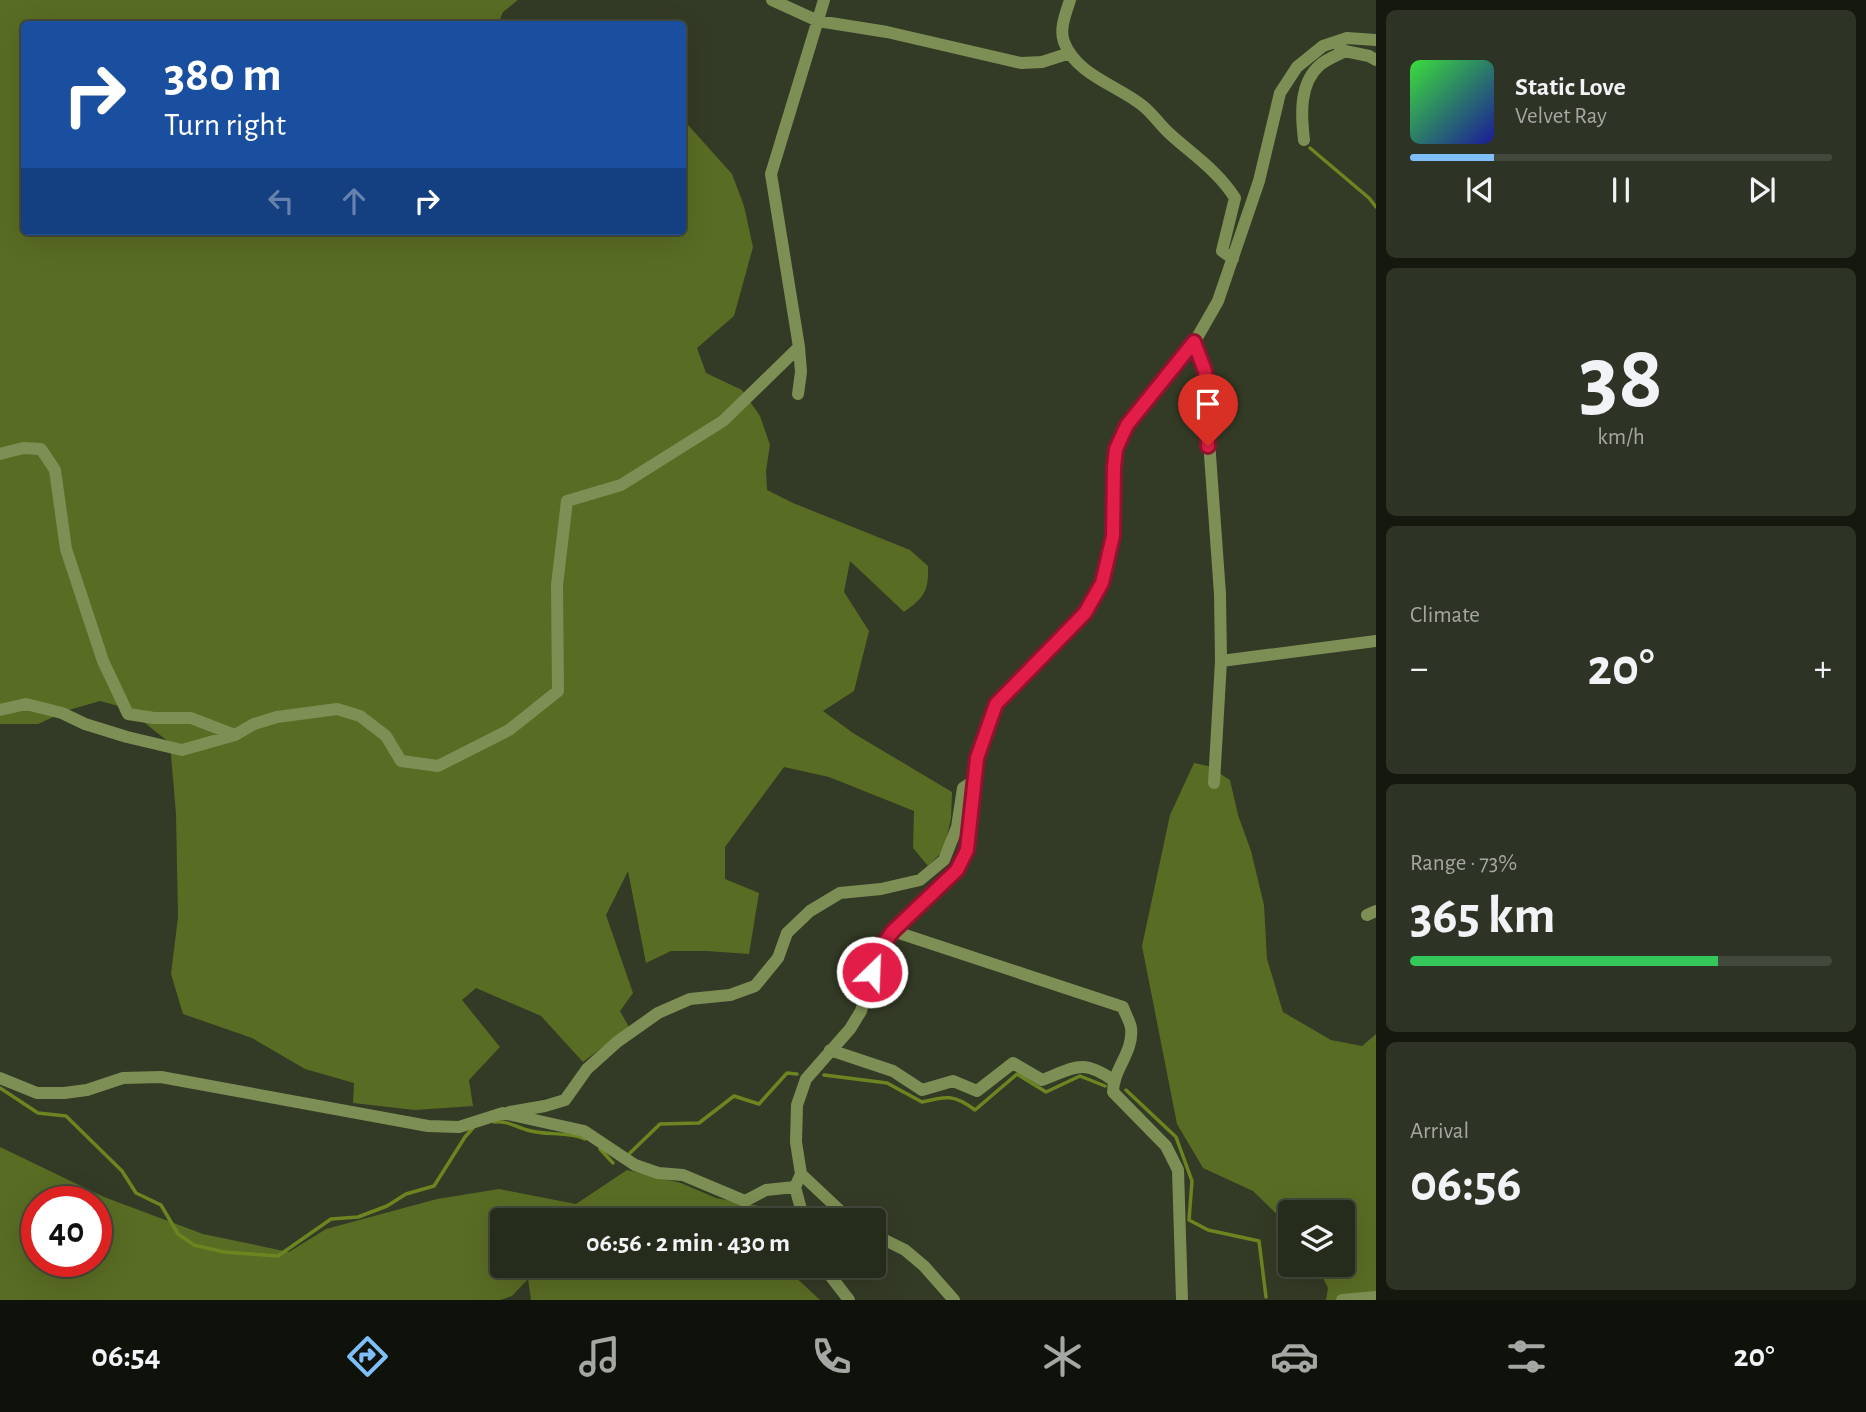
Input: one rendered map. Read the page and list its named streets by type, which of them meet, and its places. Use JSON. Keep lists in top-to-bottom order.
{
  "page": {
    "turn": ["380 m", "Turn right"],
    "song": ["Static Love", "Velvet Ray"],
    "tile": [
      ["38", "km/h"],
      "Climate",
      ["Range · 73%", "365 km"],
      ["Arrival", "06:56"]
    ],
    "heat": ["−", "20°", "+"],
    "limit": "40",
    "trip": "06:56 · 2 min · 430 m",
    "tabs": ["06:54", "20°"]
  }
}
